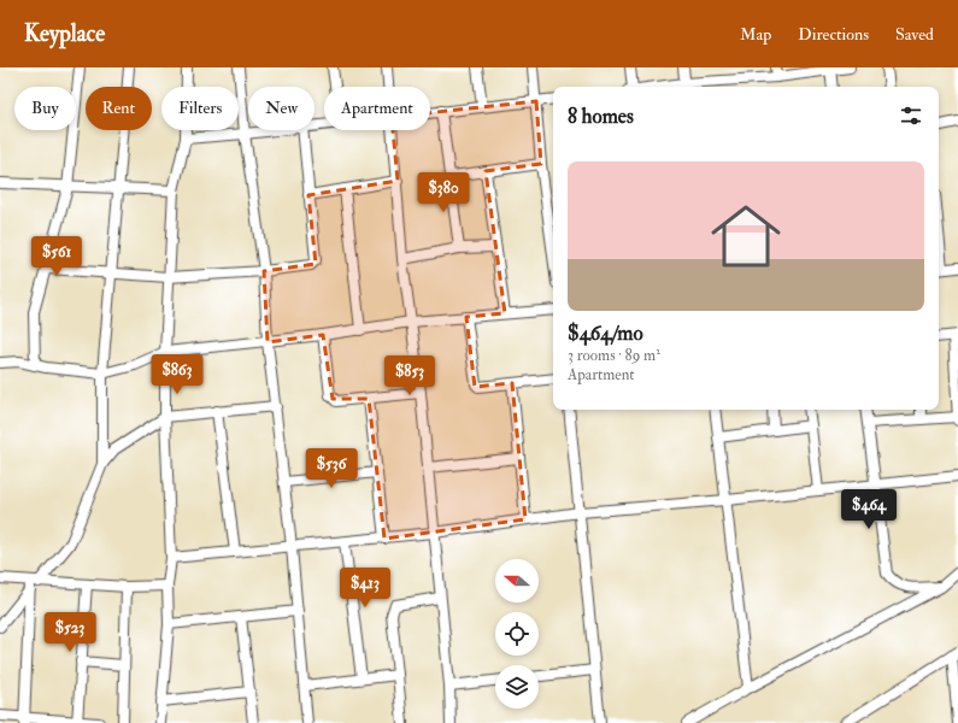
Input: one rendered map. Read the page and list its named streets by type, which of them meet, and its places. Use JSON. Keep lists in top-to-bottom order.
{
  "north": "left",
  "page": {
    "header": "Keyplace",
    "nav": ["Map", "Directions", "Saved"],
    "chip": [
      "Buy",
      "Rent",
      "Filters",
      "New",
      "Apartment"
    ],
    "heading": "8 homes",
    "list": [
      {
        "name": "$464/mo",
        "note": "3 rooms · 89 m² · Apartment"
      }
    ],
    "price": [
      "$380",
      "$561",
      "$863",
      "$853",
      "$536",
      "$464",
      "$413",
      "$523"
    ]
  }
}
